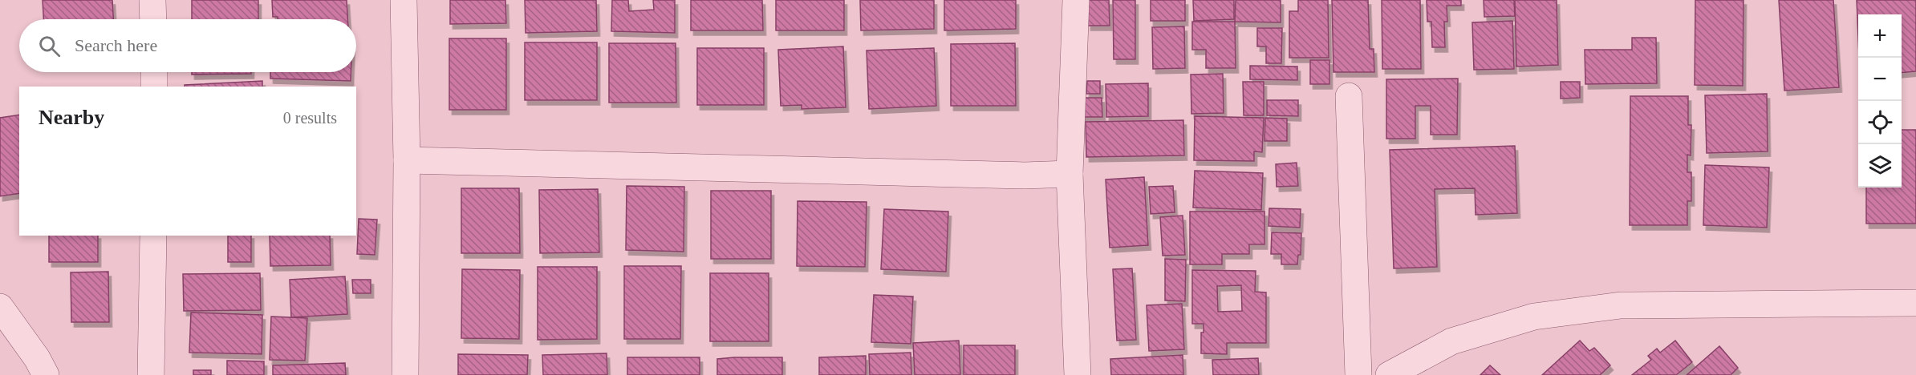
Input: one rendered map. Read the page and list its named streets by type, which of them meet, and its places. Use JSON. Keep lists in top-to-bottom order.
{
  "page": {
    "map_buttons": ["+", "−"],
    "search": "Search here",
    "heading": ["Nearby", "0 results"]
  }
}
